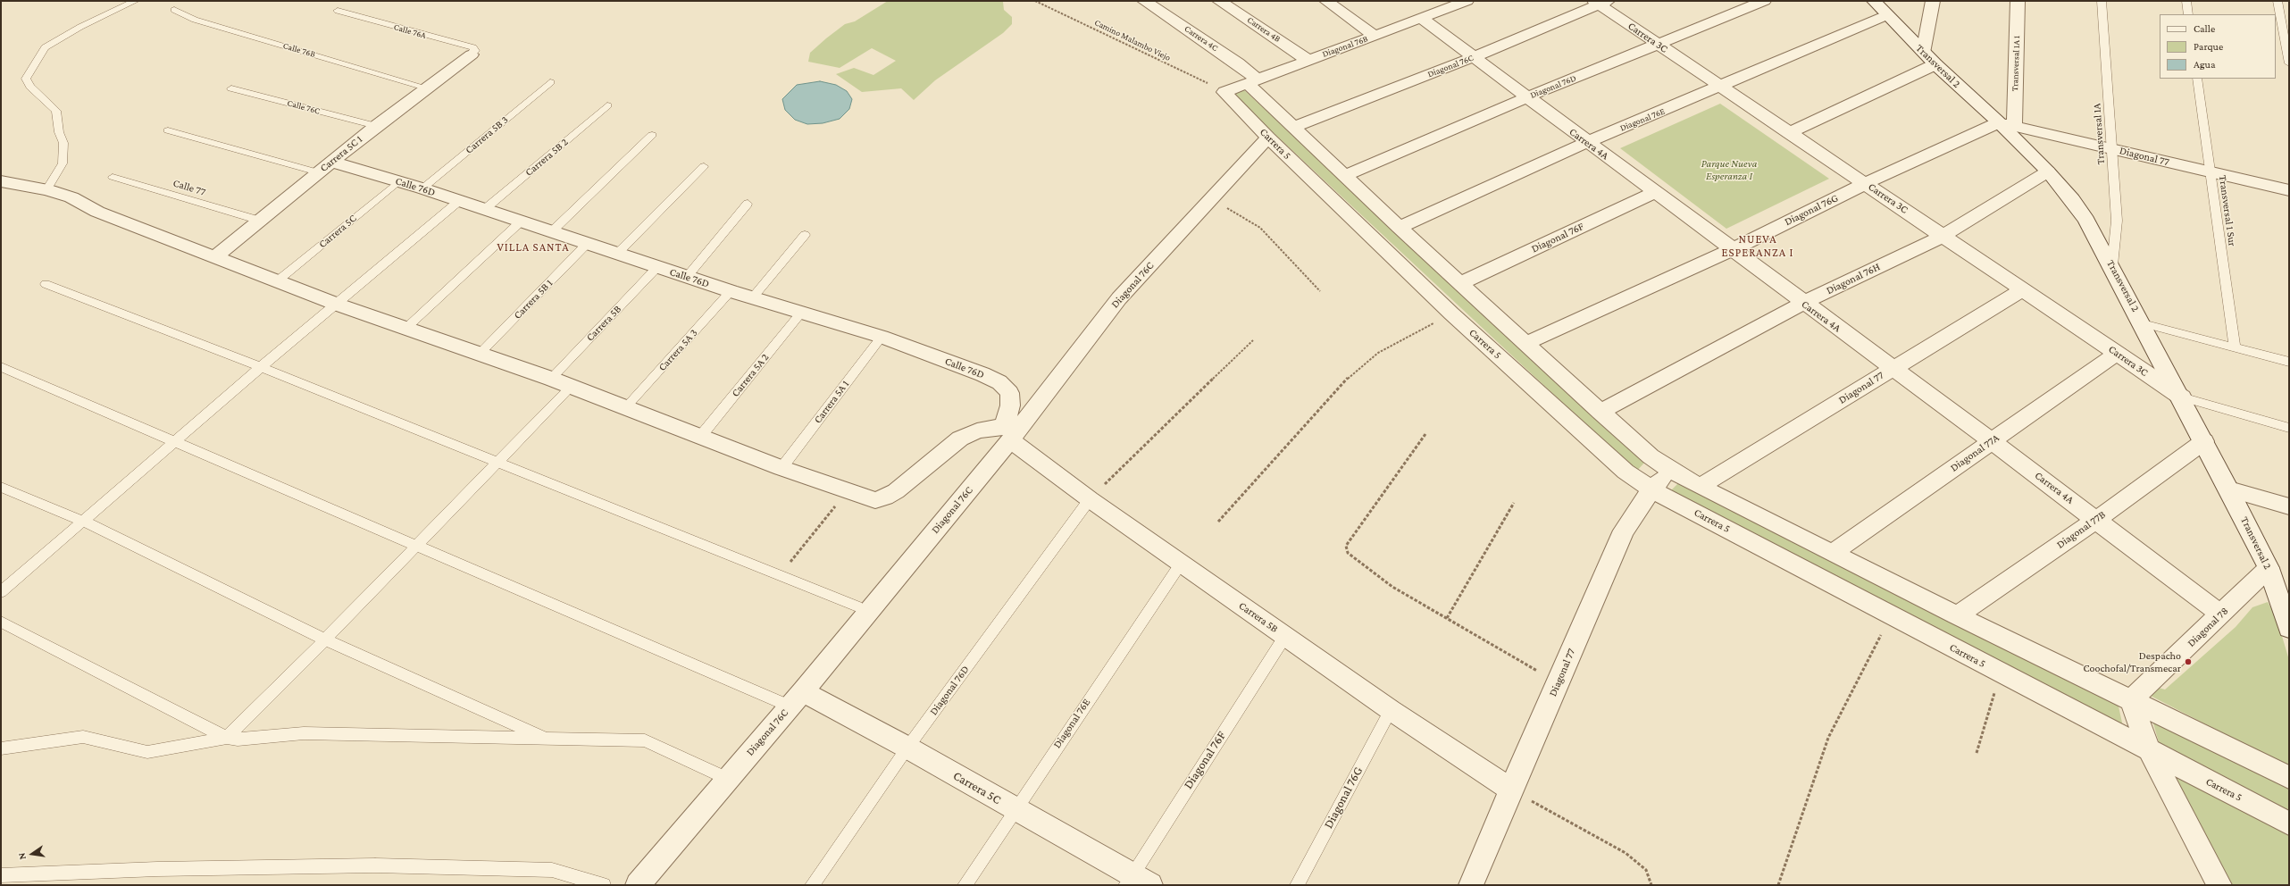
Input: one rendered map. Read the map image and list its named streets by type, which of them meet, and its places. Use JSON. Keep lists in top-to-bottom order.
{
  "streets": {
    "street": [
      "Carrera 4B",
      "Carrera 3C",
      "Carrera 4C",
      "Diagonal 76B",
      "Transversal 1A 1",
      "Diagonal 76C",
      "Transversal 2",
      "Diagonal 76D",
      "Diagonal 76E",
      "Carrera 5",
      "Carrera 4A",
      "Carrera 5C 1",
      "Diagonal 77",
      "Calle 76D",
      "Diagonal 76G",
      "Carrera 5C",
      "Diagonal 76F",
      "Diagonal 76H",
      "Carrera 5B",
      "Diagonal 77A",
      "Diagonal 77B",
      "Diagonal 78"
    ],
    "lane": [
      "Calle 76A",
      "Calle 76B",
      "Calle 76C",
      "Transversal 1A",
      "Carrera 5B 3",
      "Carrera 5B 2",
      "Calle 77",
      "Transversal 1 Sur",
      "Carrera 5B 1",
      "Carrera 5A 3",
      "Carrera 5A 2",
      "Carrera 5A 1"
    ],
    "path": ["Camino Malambo Viejo"]
  },
  "crossings": [
    ["Carrera 4B", "Diagonal 76B"],
    ["Calle 76A", "Carrera 5C 1"],
    ["Carrera 3C", "Diagonal 76C"],
    ["Carrera 3C", "Transversal 2"],
    ["Carrera 3C", "Diagonal 76D"],
    ["Carrera 3C", "Diagonal 76E"],
    ["Carrera 3C", "Diagonal 77"],
    ["Carrera 3C", "Diagonal 76G"],
    ["Carrera 3C", "Diagonal 76H"],
    ["Carrera 3C", "Diagonal 77A"],
    ["Carrera 4C", "Diagonal 76B"],
    ["Camino Malambo Viejo", "Diagonal 76B"],
    ["Camino Malambo Viejo", "Carrera 5"],
    ["Diagonal 76B", "Carrera 5"],
    ["Diagonal 76B", "Carrera 4A"],
    ["Calle 76B", "Carrera 5C 1"],
    ["Transversal 1A 1", "Transversal 2"],
    ["Transversal 1A 1", "Diagonal 77"],
    ["Transversal 1A 1", "Diagonal 76G"],
    ["Diagonal 76C", "Carrera 5"],
    ["Diagonal 76C", "Carrera 4A"],
    ["Diagonal 76C", "Calle 76D"],
    ["Diagonal 76C", "Carrera 5C"],
    ["Diagonal 76C", "Carrera 5B"],
    ["Transversal 2", "Diagonal 76E"],
    ["Transversal 2", "Transversal 1A"],
    ["Transversal 2", "Diagonal 77"],
    ["Transversal 2", "Diagonal 76G"],
    ["Transversal 2", "Diagonal 76H"],
    ["Transversal 2", "Diagonal 77B"],
    ["Transversal 2", "Diagonal 78"],
    ["Diagonal 76D", "Carrera 4A"],
    ["Diagonal 76D", "Carrera 5C"],
    ["Diagonal 76D", "Carrera 5B"],
    ["Calle 76C", "Carrera 5C 1"],
    ["Diagonal 76E", "Carrera 4A"],
    ["Diagonal 76E", "Carrera 5C"],
    ["Diagonal 76E", "Carrera 5B"],
    ["Transversal 1A", "Diagonal 77"],
    ["Carrera 5B 3", "Calle 76D"],
    ["Carrera 5", "Diagonal 77"],
    ["Carrera 4A", "Diagonal 77"],
    ["Carrera 4A", "Diagonal 76G"],
    ["Carrera 4A", "Diagonal 76F"],
    ["Carrera 4A", "Diagonal 76H"],
    ["Carrera 4A", "Diagonal 77A"],
    ["Carrera 4A", "Diagonal 77B"],
    ["Carrera 4A", "Diagonal 78"],
    ["Carrera 5C 1", "Calle 76D"],
    ["Carrera 5C 1", "Calle 77"],
    ["Diagonal 77", "Diagonal 76G"],
    ["Diagonal 77", "Transversal 1 Sur"],
    ["Diagonal 77", "Carrera 5B"],
    ["Carrera 5B 2", "Calle 76D"],
    ["Calle 76D", "Carrera 5C"],
    ["Calle 76D", "Carrera 5B 1"],
    ["Calle 76D", "Carrera 5B"],
    ["Calle 76D", "Carrera 5A 3"],
    ["Calle 76D", "Carrera 5A 2"],
    ["Calle 76D", "Carrera 5A 1"],
    ["Diagonal 76G", "Carrera 5B"],
    ["Carrera 5C", "Diagonal 76F"],
    ["Diagonal 76F", "Carrera 5B"]
  ],
  "districts": ["NUEVA ESPERANZA I", "VILLA SANTA"],
  "parks": ["Parque Nueva Esperanza I"],
  "places": ["Despacho Coochofal/Transmecar"],
  "legend": ["Calle", "Parque", "Agua"],
  "north": "left"
}
